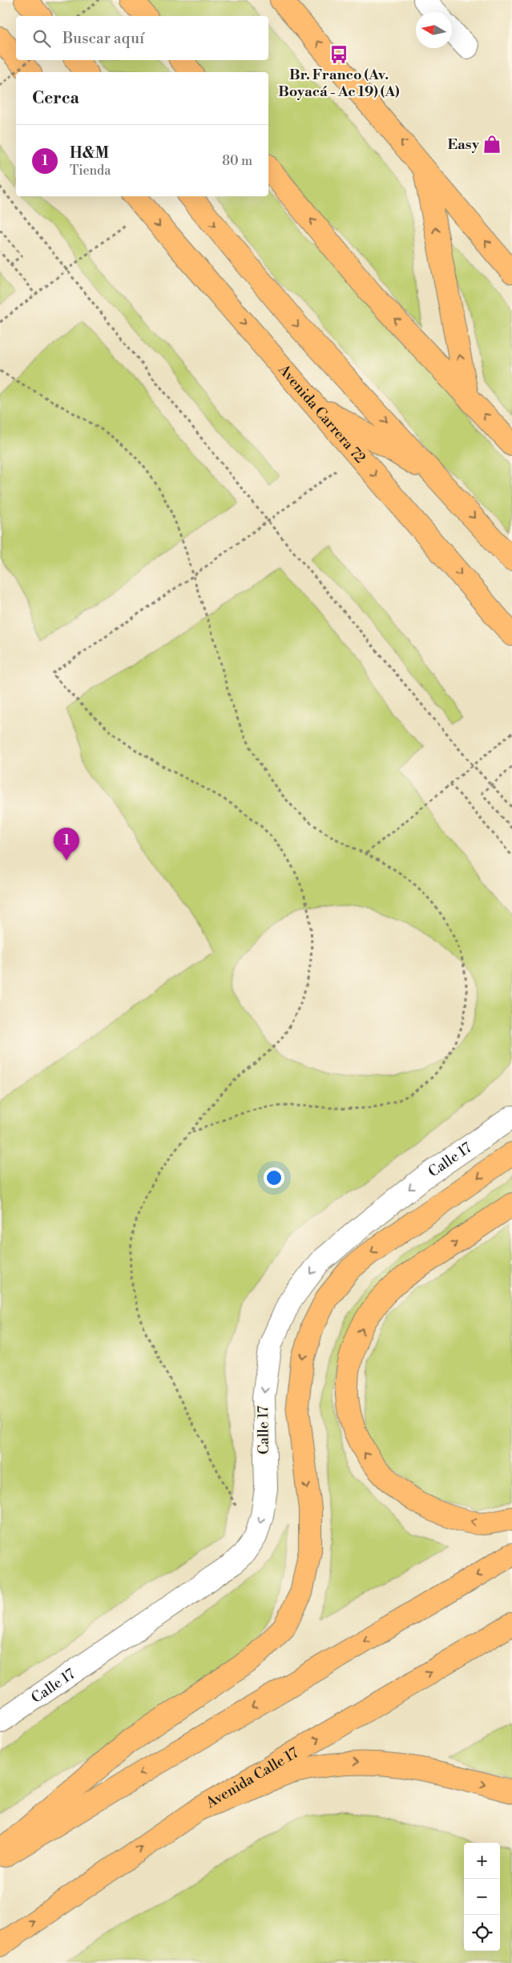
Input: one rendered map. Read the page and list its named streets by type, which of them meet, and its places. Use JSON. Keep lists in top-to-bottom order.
{
  "streets": {
    "main road": ["Avenida Carrera 72", "Avenida Calle 17"],
    "street": ["Calle 17"]
  },
  "one_way": ["Calle 17"],
  "places": {
    "bus stop": ["Br. Franco (Av. Boyacá - Ac 19) (A)"],
    "shop": ["Easy"]
  },
  "north": "left",
  "page": {
    "search": "Buscar aquí",
    "heading": "Cerca",
    "list": [
      {
        "mark": "1",
        "name": "H&M",
        "note": "Tienda",
        "value": "80 m"
      }
    ],
    "pins": "1",
    "map_buttons": ["+", "−"]
  }
}
